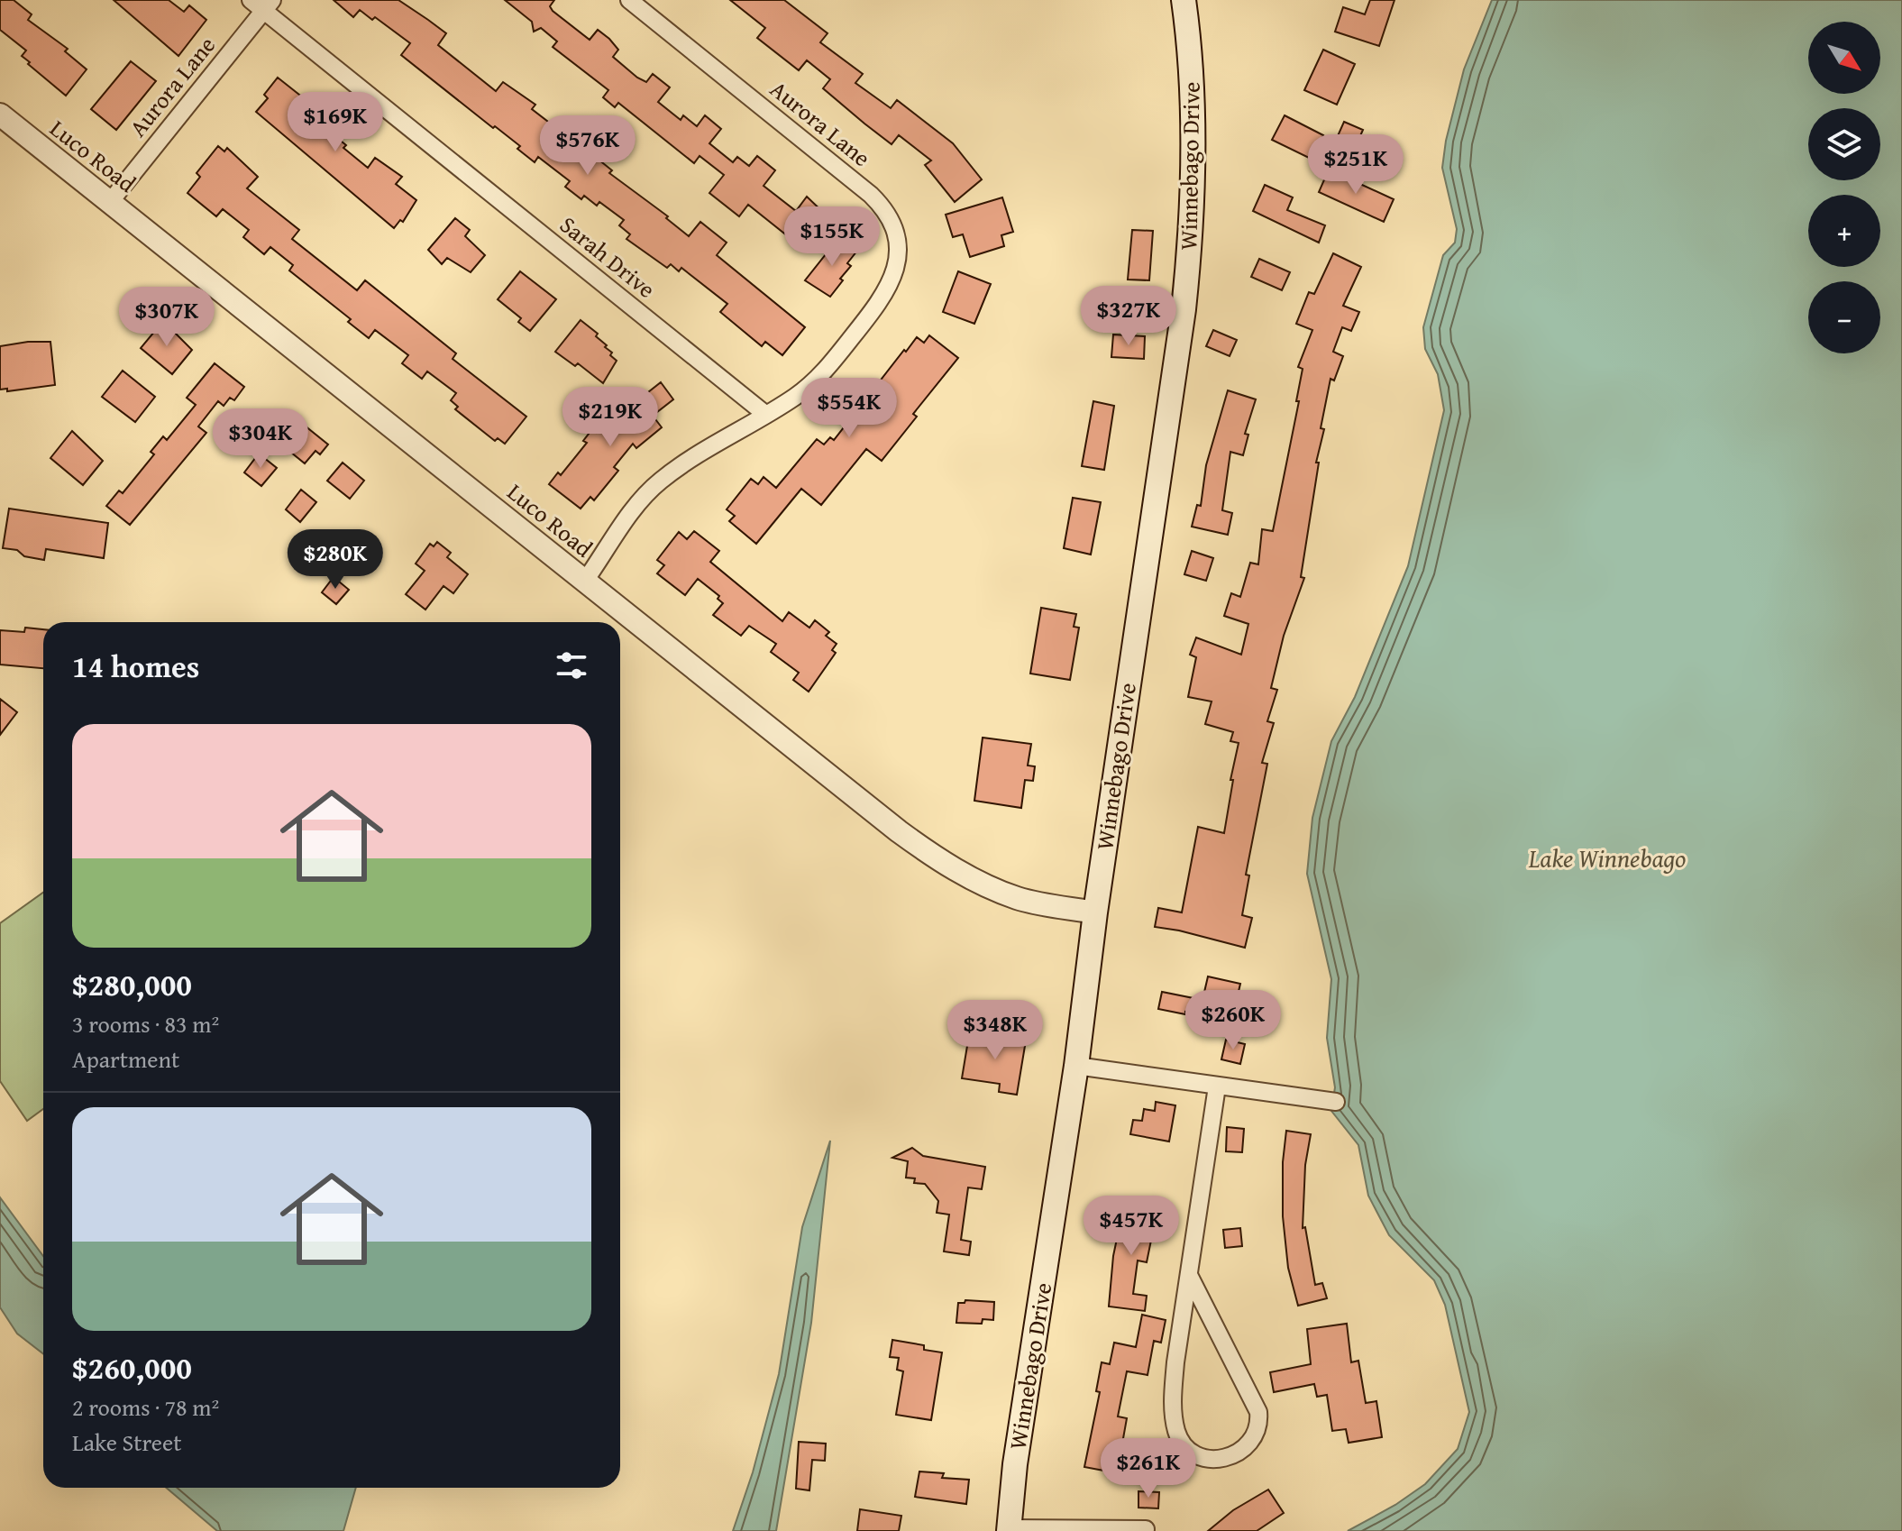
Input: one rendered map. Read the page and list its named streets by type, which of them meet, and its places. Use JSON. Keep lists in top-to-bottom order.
{
  "streets": {
    "main road": ["Winnebago Drive"],
    "street": ["Aurora Lane", "Luco Road", "Sarah Drive"]
  },
  "crossings": [
    ["Aurora Lane", "Luco Road"],
    ["Aurora Lane", "Sarah Drive"],
    ["Luco Road", "Winnebago Drive"]
  ],
  "water": ["Lake Winnebago"],
  "north": "bottom right",
  "page": {
    "map_buttons": ["+", "−"],
    "price": [
      "$169K",
      "$576K",
      "$251K",
      "$155K",
      "$327K",
      "$307K",
      "$554K",
      "$219K",
      "$304K",
      "$280K",
      "$260K",
      "$348K",
      "$457K",
      "$261K"
    ],
    "heading": "14 homes",
    "list": [
      {
        "name": "$280,000",
        "note": "3 rooms · 83 m² · Apartment"
      },
      {
        "name": "$260,000",
        "note": "2 rooms · 78 m² · Lake Street"
      }
    ]
  }
}
